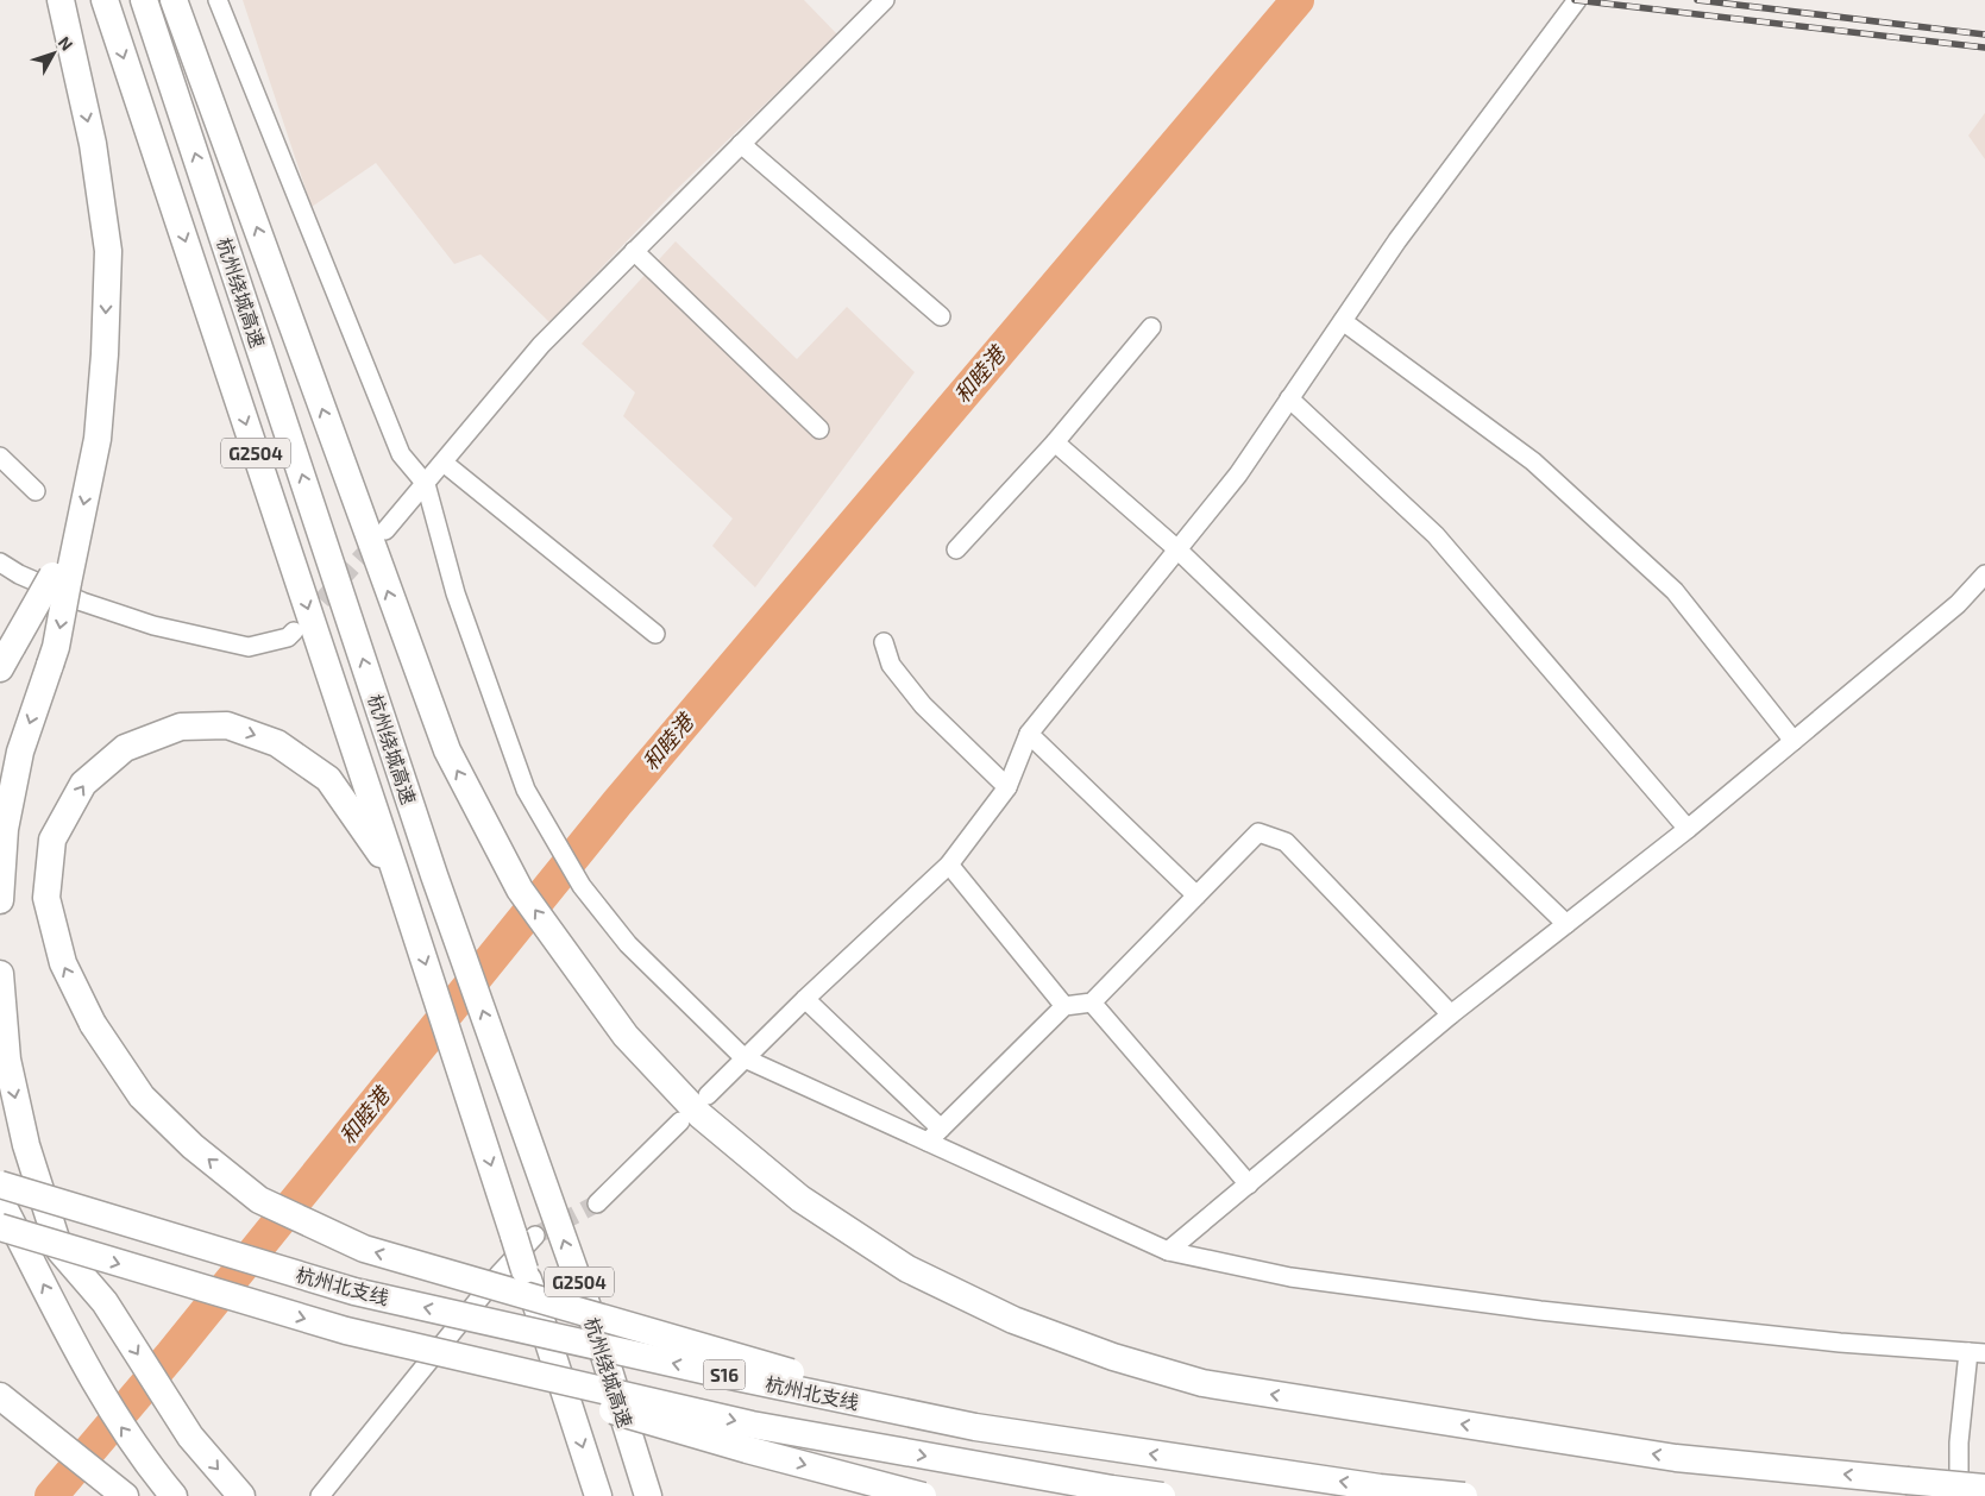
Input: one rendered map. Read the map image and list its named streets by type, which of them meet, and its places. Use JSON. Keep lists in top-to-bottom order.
{
  "streets": {
    "highway": [
      "杭州绕城高速",
      "G2504",
      "杭州北支线",
      "S16"
    ]
  },
  "water": ["和睦港"],
  "north": "top right"
}
